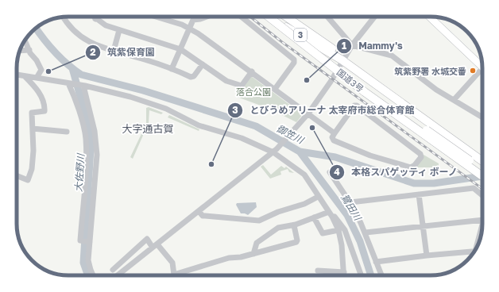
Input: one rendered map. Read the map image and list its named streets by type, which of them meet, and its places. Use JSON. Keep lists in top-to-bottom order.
{
  "streets": {
    "highway": ["3", "国道3号"]
  },
  "districts": ["大字通古賀"],
  "water": ["御笠川", "大佐野川", "鷺田川"],
  "parks": ["落合公園"],
  "places": [
    "筑紫野署 水城交番",
    "筑紫保育園",
    "Mammy's",
    "本格スパゲッティ ボーノ",
    "とびうめアリーナ 太宰府市総合体育館"
  ]
}
